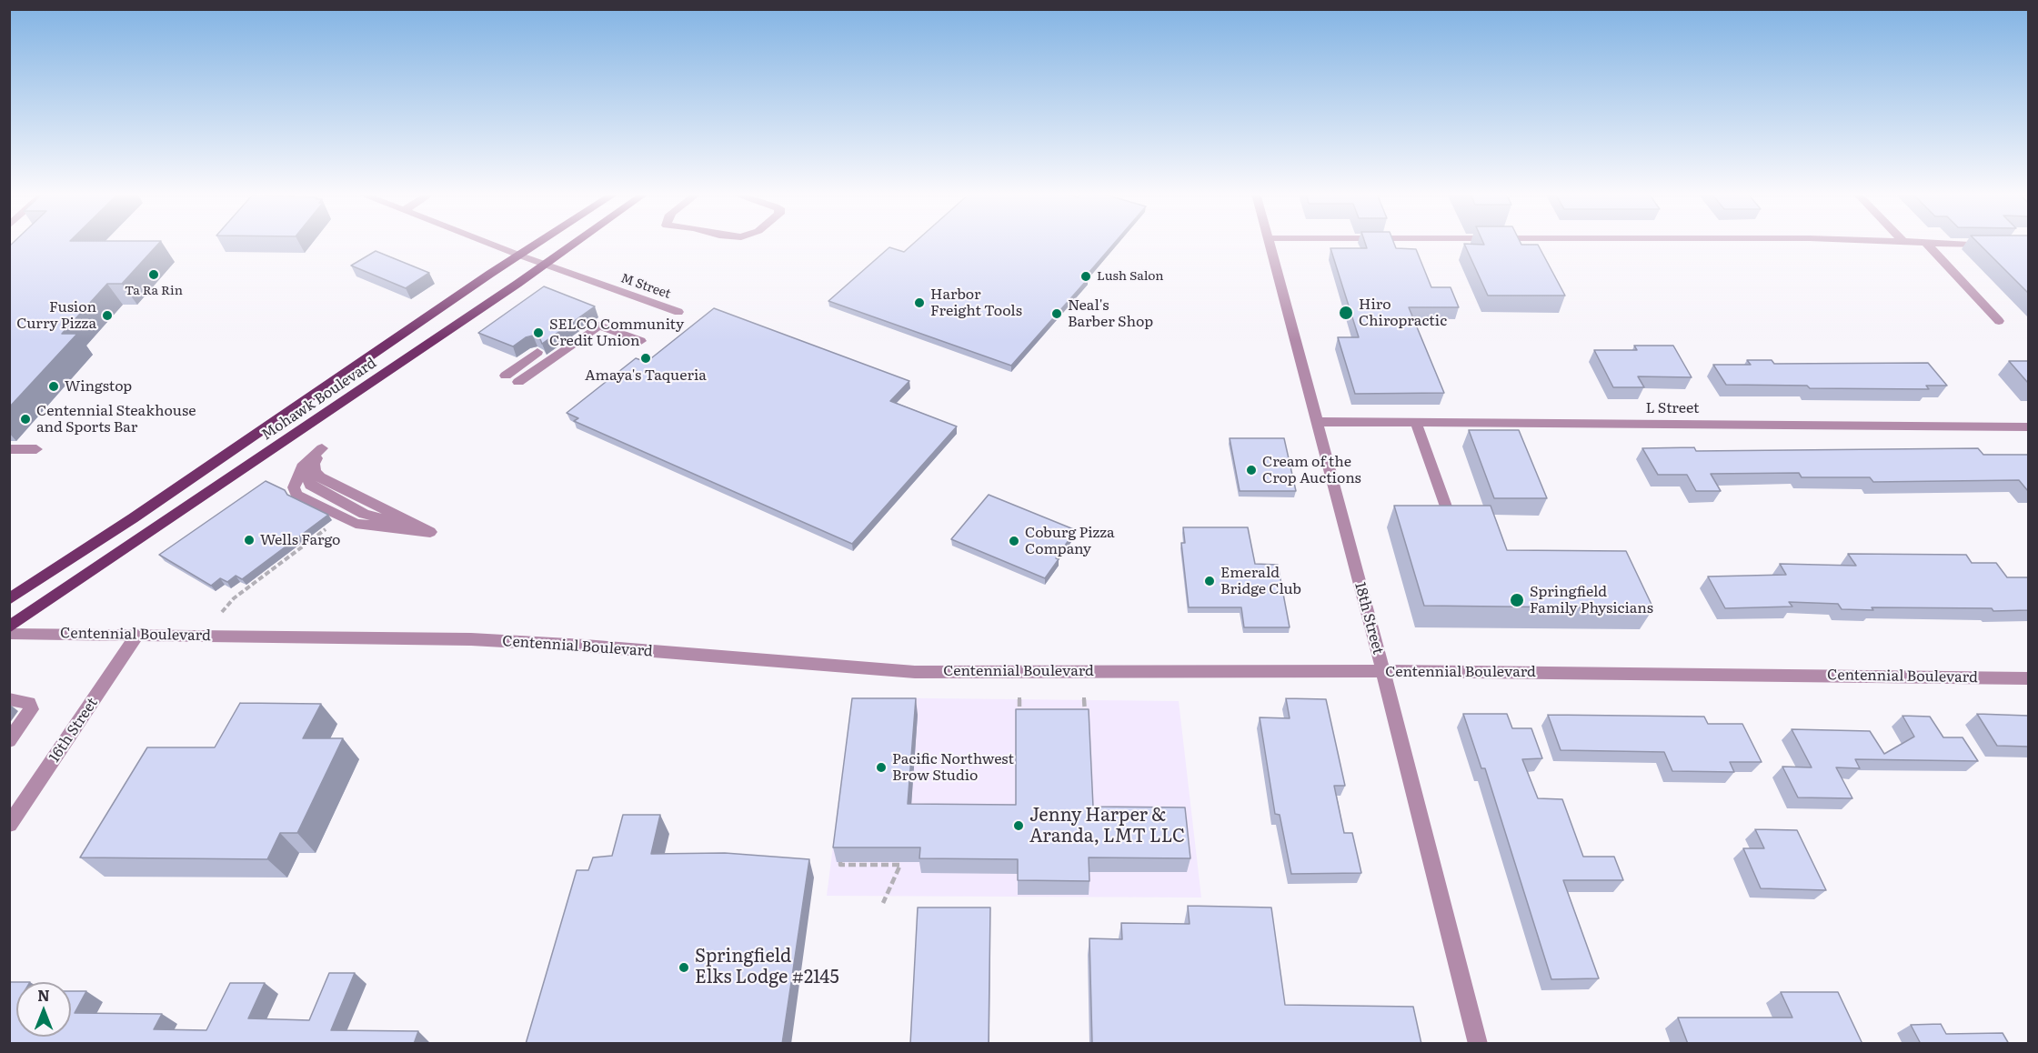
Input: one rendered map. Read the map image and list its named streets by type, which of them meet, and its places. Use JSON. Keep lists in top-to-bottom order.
{
  "streets": {
    "main road": ["Mohawk Boulevard"],
    "street": [
      "M Street",
      "L Street",
      "18th Street",
      "Centennial Boulevard",
      "16th Street"
    ]
  },
  "crossings": [
    ["M Street", "Mohawk Boulevard"],
    ["L Street", "18th Street"],
    ["18th Street", "Centennial Boulevard"],
    ["Centennial Boulevard", "16th Street"]
  ],
  "places": [
    "Ta Ra Rin",
    "Lush Salon",
    "Harbor Freight Tools",
    "Hiro Chiropractic",
    "Neal's Barber Shop",
    "Fusion Curry Pizza",
    "SELCO Community Credit Union",
    "Amaya's Taqueria",
    "Wingstop",
    "Centennial Steakhouse and Sports Bar",
    "Cream of the Crop Auctions",
    "Wells Fargo",
    "Coburg Pizza Company",
    "Emerald Bridge Club",
    "Springfield Family Physicians",
    "Pacific Northwest Brow Studio",
    "Jenny Harper & Aranda, LMT LLC",
    "Springfield Elks Lodge #2145"
  ],
  "north": "top"
}
